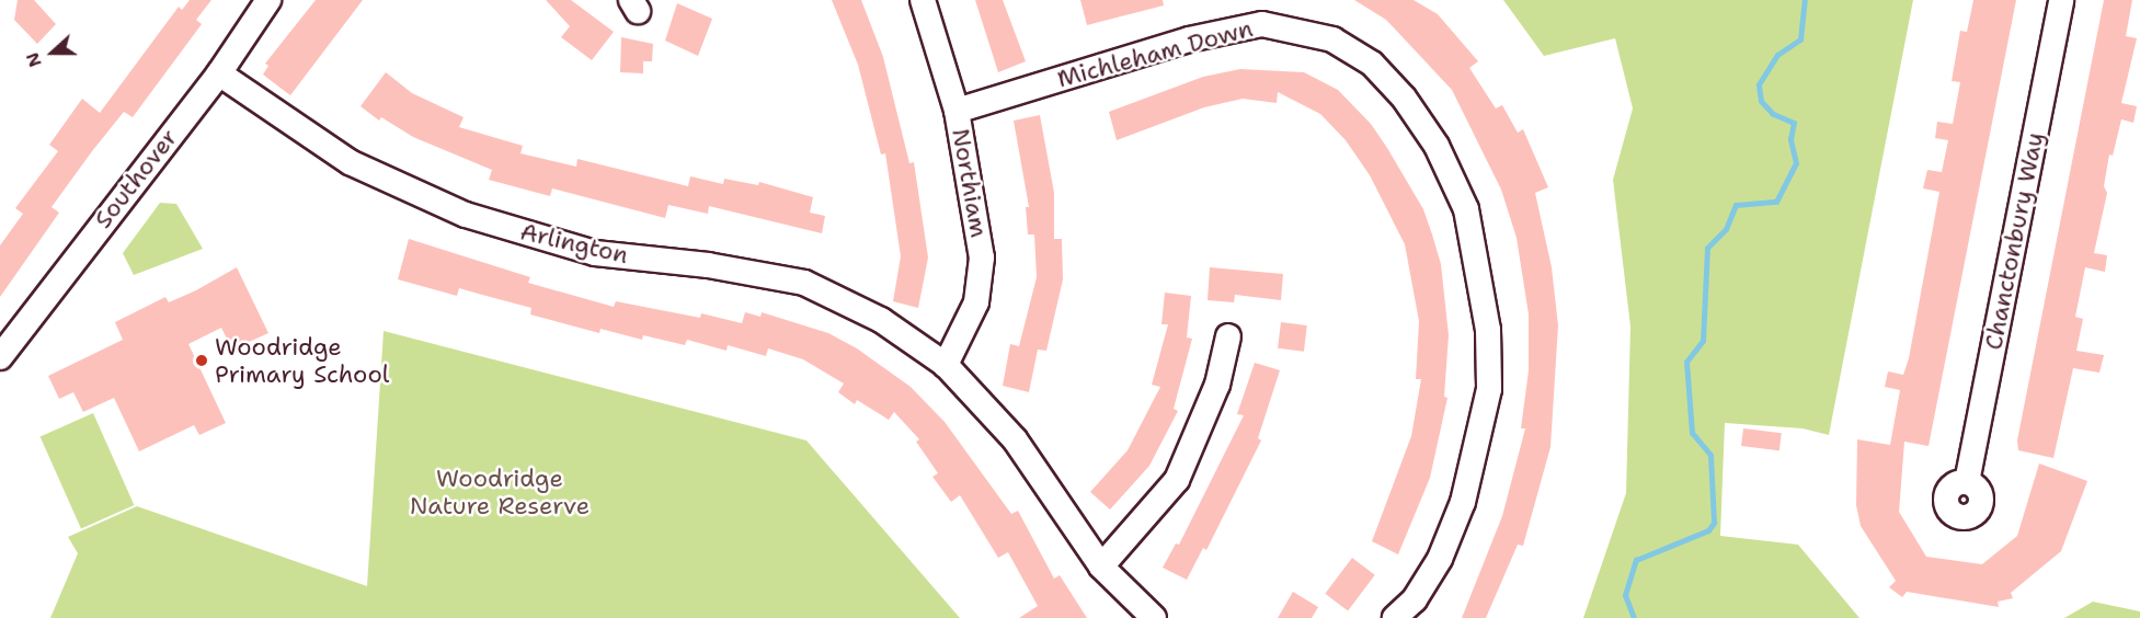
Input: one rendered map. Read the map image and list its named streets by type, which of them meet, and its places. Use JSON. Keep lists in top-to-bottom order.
{
  "streets": {
    "street": [
      "Michleham Down",
      "Southover",
      "Northiam",
      "Chanctonbury Way",
      "Arlington"
    ]
  },
  "crossings": [
    ["Michleham Down", "Northiam"],
    ["Southover", "Arlington"],
    ["Northiam", "Arlington"]
  ],
  "parks": ["Woodridge Nature Reserve"],
  "places": ["Woodridge Primary School"],
  "north": "left"
}
